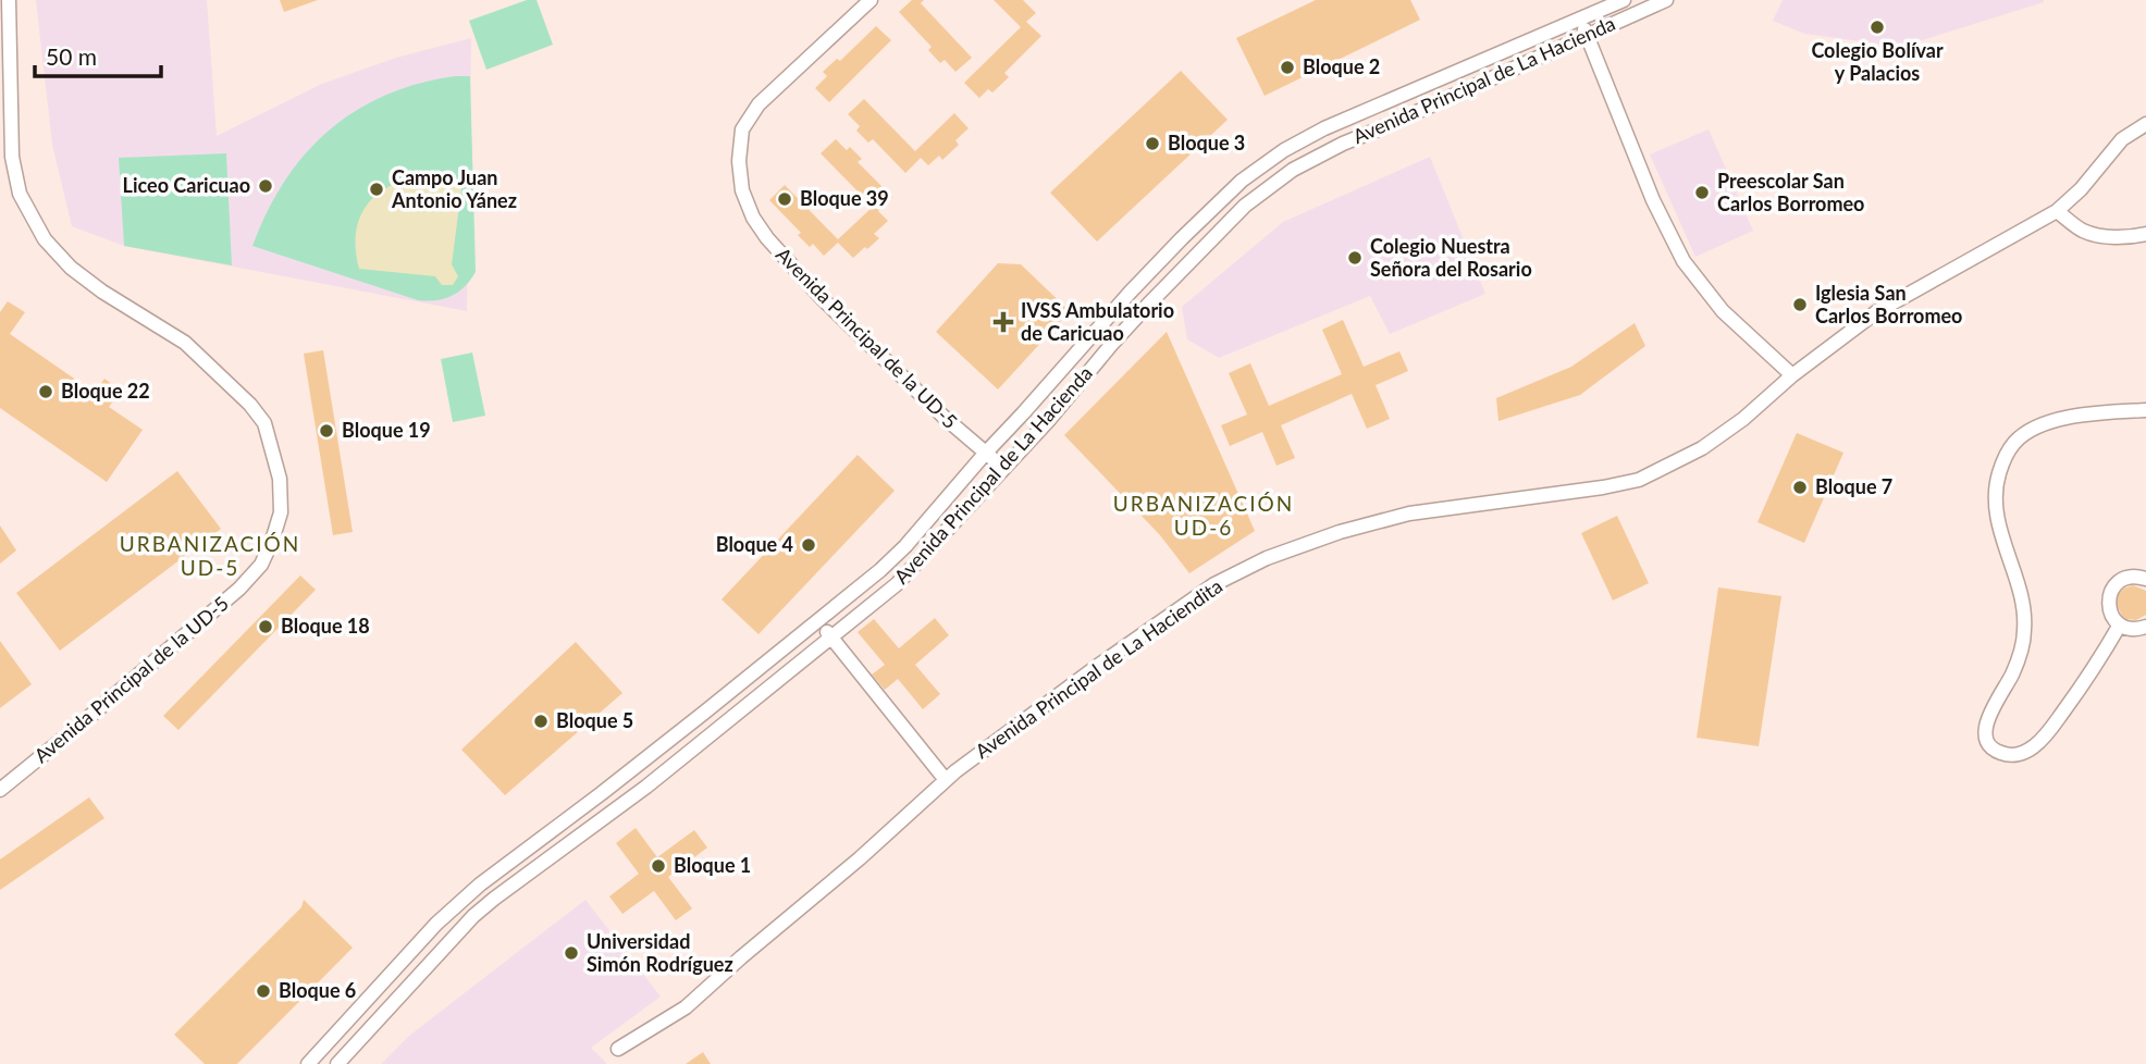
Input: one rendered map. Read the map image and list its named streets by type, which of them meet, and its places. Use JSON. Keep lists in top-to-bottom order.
{
  "streets": {
    "street": ["Avenida Principal de La Hacienda", "Avenida Principal de la UD-5", "Avenida Principal de La Haciendita"]
  },
  "crossings": [
    ["Avenida Principal de La Hacienda", "Avenida Principal de la UD-5"]
  ],
  "districts": ["URBANIZACIÓN UD-6", "URBANIZACIÓN UD-5"],
  "places": {
    "other": [
      "Colegio Bolívar y Palacios",
      "Bloque 2",
      "Bloque 3",
      "Liceo Caricuao",
      "Campo Juan Antonio Yánez",
      "Preescolar San Carlos Borromeo",
      "Bloque 39",
      "Colegio Nuestra Señora del Rosario",
      "Iglesia San Carlos Borromeo",
      "Bloque 22",
      "Bloque 19",
      "Bloque 7",
      "Bloque 4",
      "Bloque 18",
      "Bloque 5",
      "Bloque 1",
      "Universidad Simón Rodríguez",
      "Bloque 6"
    ],
    "health": ["IVSS Ambulatorio de Caricuao"]
  },
  "scale_bar": "50 m"
}
